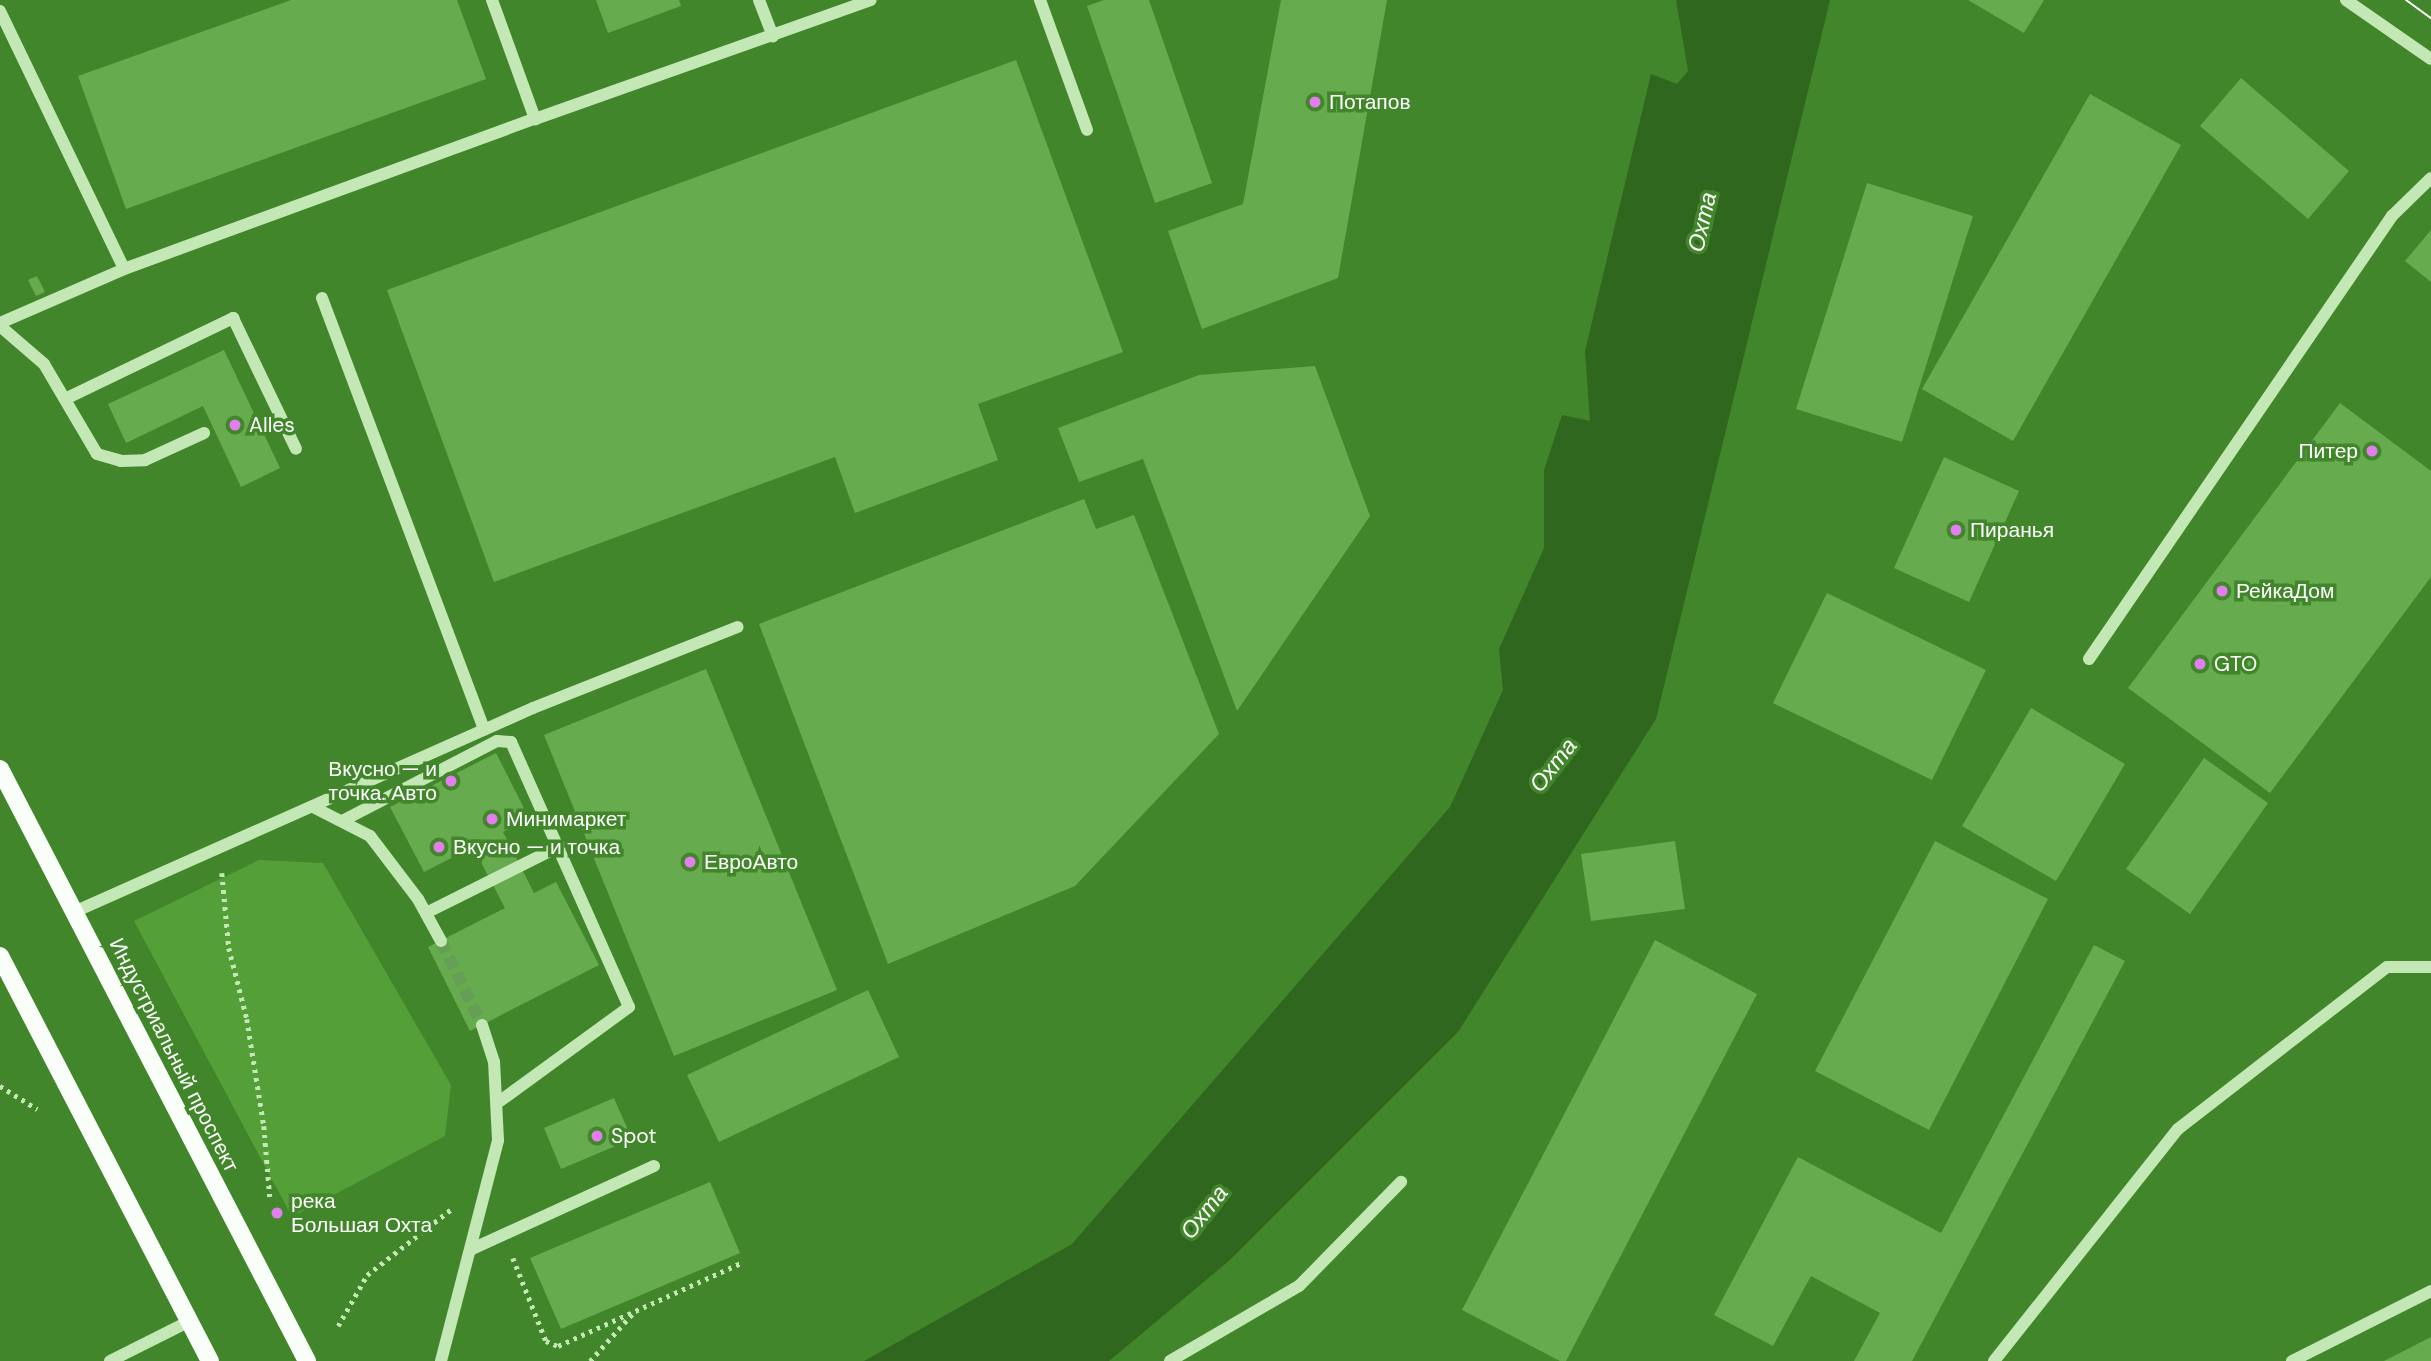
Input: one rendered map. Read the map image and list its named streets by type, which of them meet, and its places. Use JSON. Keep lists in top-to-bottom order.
{
  "streets": {
    "main road": ["Индустриальный проспект"]
  },
  "water": ["Охта"],
  "places": [
    "Потапов",
    "Alles",
    "Питер",
    "Пиранья",
    "РейкаДом",
    "GTO",
    "Вкусно — и точка. Авто",
    "Минимаркет",
    "Вкусно — и точка",
    "ЕвроАвто",
    "Spot",
    "река Большая Охта"
  ]
}
